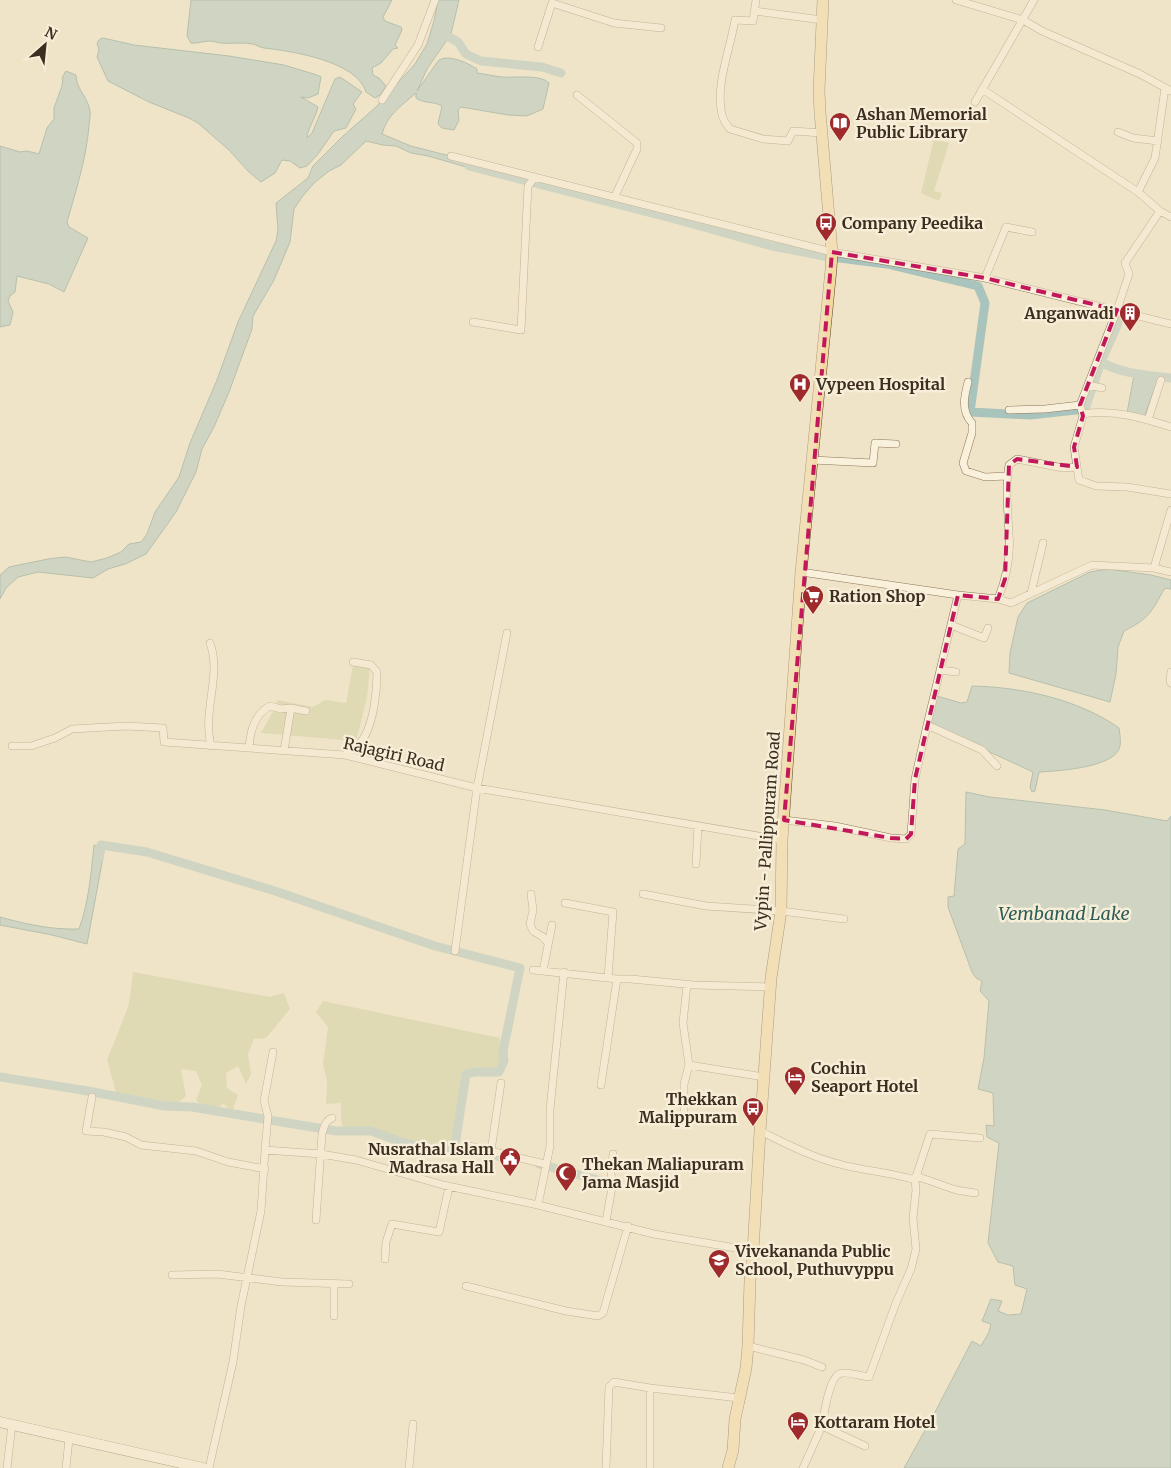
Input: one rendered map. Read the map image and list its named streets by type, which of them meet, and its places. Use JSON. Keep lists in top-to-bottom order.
{
  "streets": {
    "main road": ["Vypin - Pallippuram Road"],
    "street": ["Rajagiri Road"]
  },
  "crossings": [
    ["Rajagiri Road", "Vypin - Pallippuram Road"]
  ],
  "water": ["Vembanad Lake"],
  "places": {
    "library": ["Ashan Memorial Public Library"],
    "bus stop": ["Company Peedika", "Thekkan Malippuram"],
    "building": ["Anganwadi"],
    "hospital": ["Vypeen Hospital"],
    "supermarket": ["Ration Shop"],
    "hotel": ["Cochin Seaport Hotel", "Kottaram Hotel"],
    "public building": ["Nusrathal Islam Madrasa Hall"],
    "mosque": ["Thekan Maliapuram Jama Masjid"],
    "school or university": ["Vivekananda Public School, Puthuvyppu"]
  },
  "north": "top right"
}
